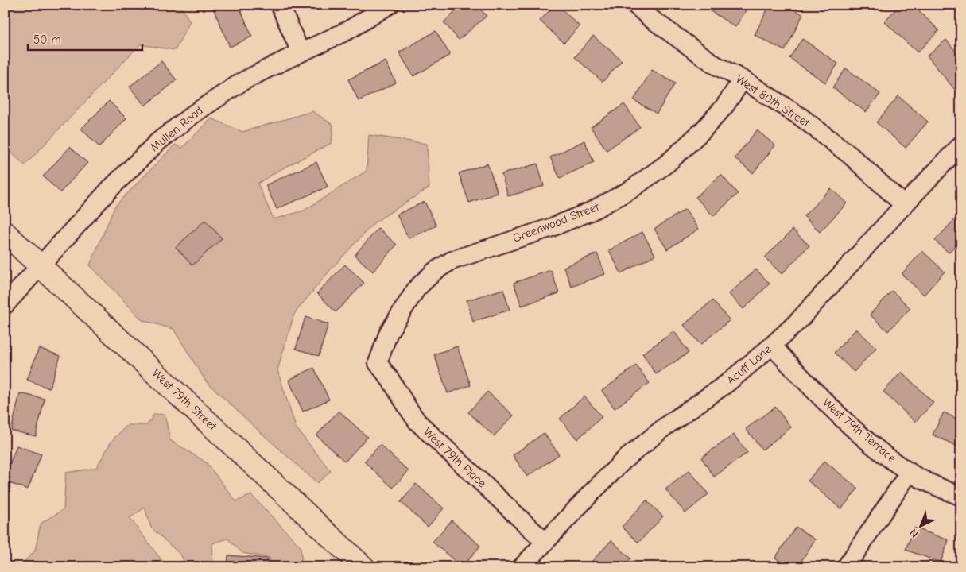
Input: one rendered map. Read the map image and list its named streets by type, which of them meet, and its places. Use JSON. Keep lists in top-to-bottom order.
{
  "streets": {
    "street": [
      "West 80th Street",
      "Mullen Road",
      "Greenwood Street",
      "Acuff Lane",
      "West 79th Street",
      "West 79th Terrace",
      "West 79th Place"
    ]
  },
  "crossings": [
    ["West 80th Street", "Greenwood Street"],
    ["West 80th Street", "Acuff Lane"],
    ["Mullen Road", "West 79th Street"],
    ["Greenwood Street", "West 79th Place"],
    ["Acuff Lane", "West 79th Terrace"],
    ["Acuff Lane", "West 79th Place"]
  ],
  "scale_bar": "50 m",
  "north": "bottom left"
}
